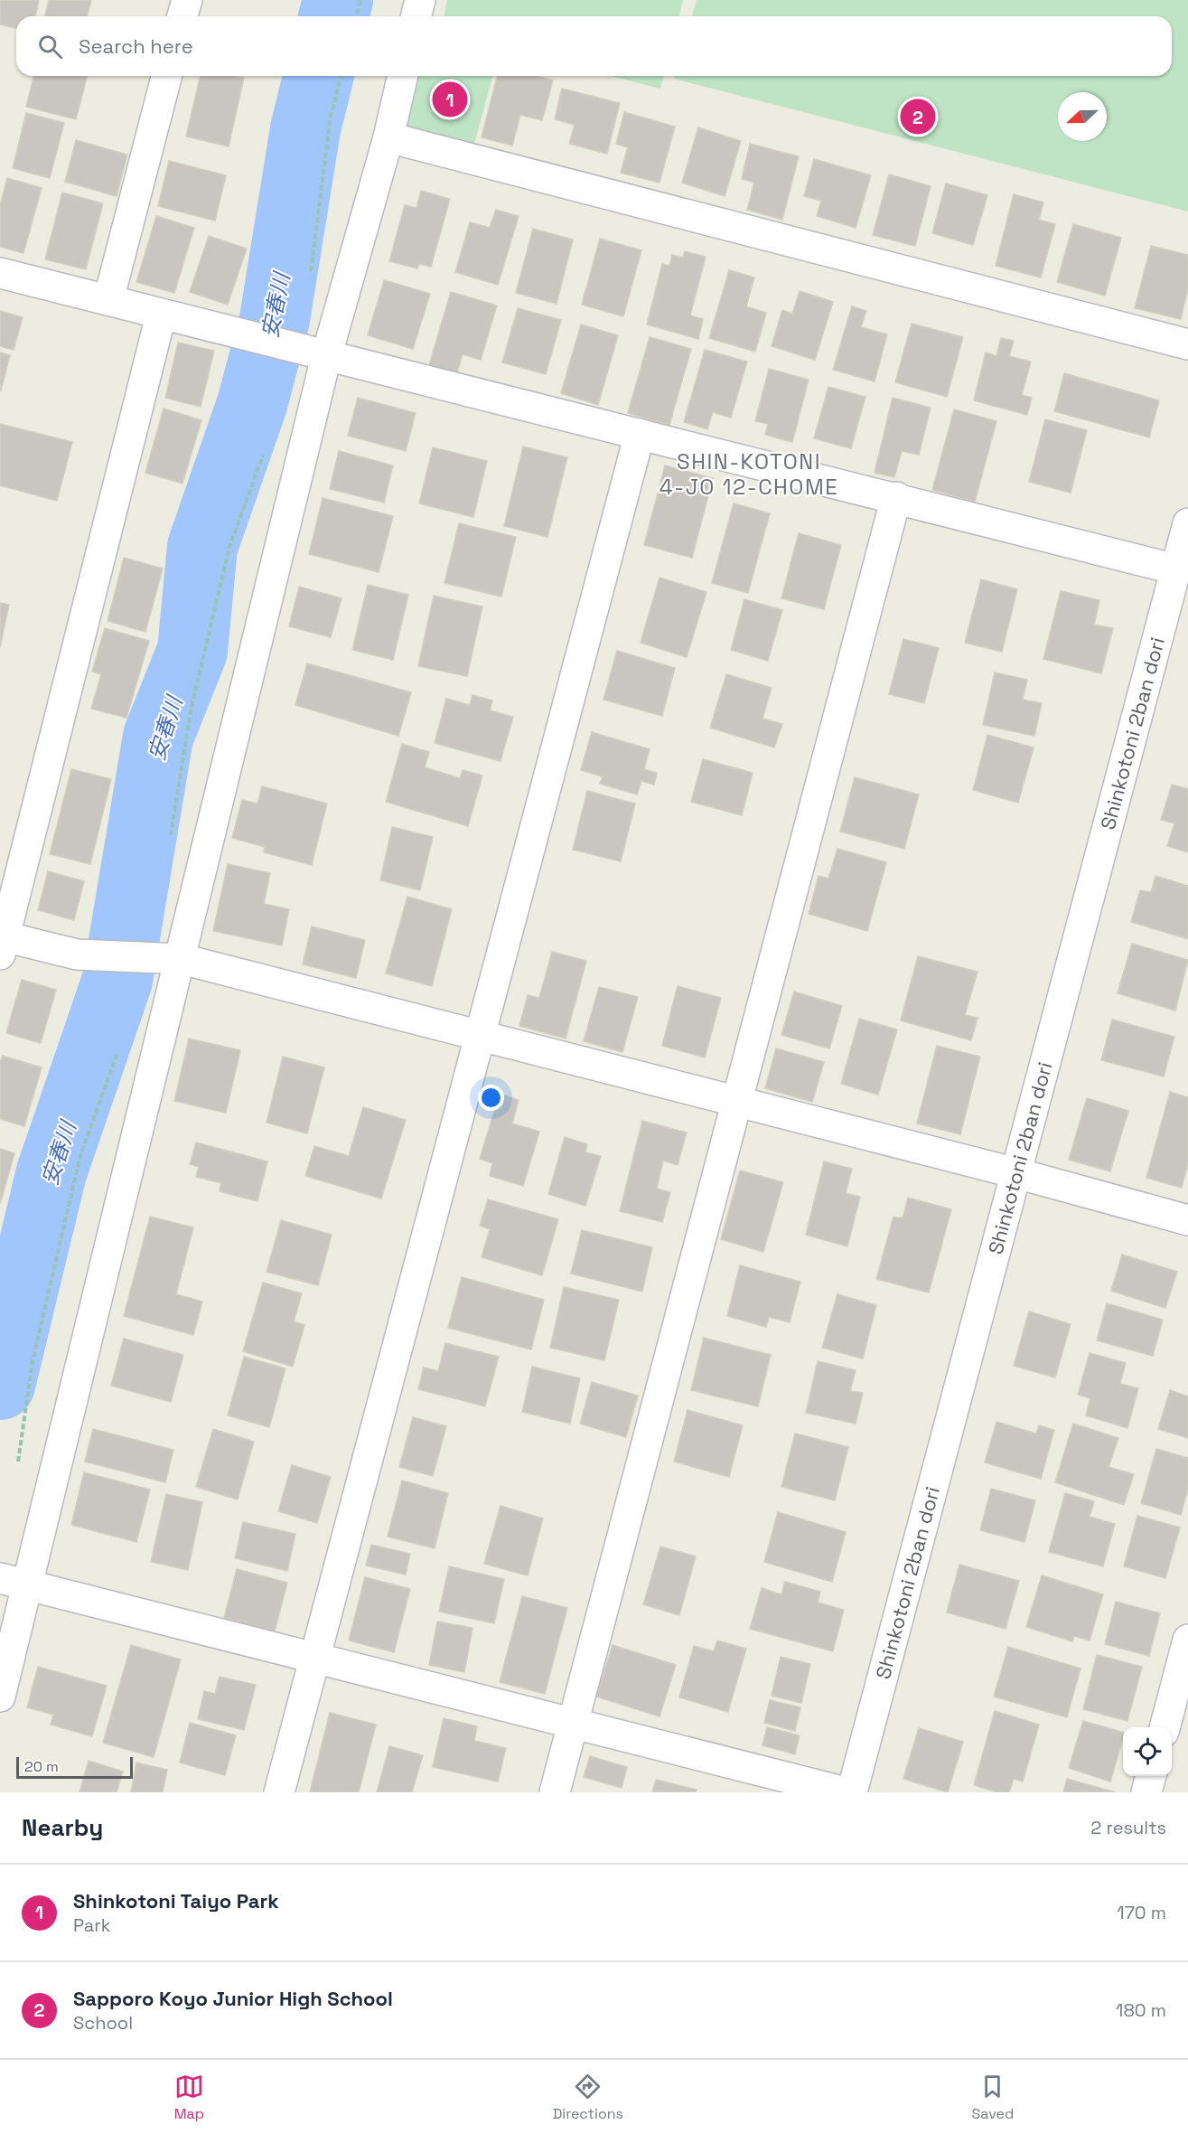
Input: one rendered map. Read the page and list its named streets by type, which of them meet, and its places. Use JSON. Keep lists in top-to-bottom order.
{
  "streets": {
    "street": ["Shinkotoni 2ban dori"]
  },
  "districts": ["SHIN-KOTONI 4-JO 12-CHOME"],
  "water": ["安春川"],
  "scale_bar": "20 m",
  "north": "left",
  "page": {
    "search": "Search here",
    "pins": ["1", "2"],
    "scale": "20 m",
    "heading": ["Nearby", "2 results"],
    "list": [
      {
        "mark": "1",
        "name": "Shinkotoni Taiyo Park",
        "note": "Park",
        "value": "170 m"
      },
      {
        "mark": "2",
        "name": "Sapporo Koyo Junior High School",
        "note": "School",
        "value": "180 m"
      }
    ],
    "nav": ["Map", "Directions", "Saved"]
  }
}
